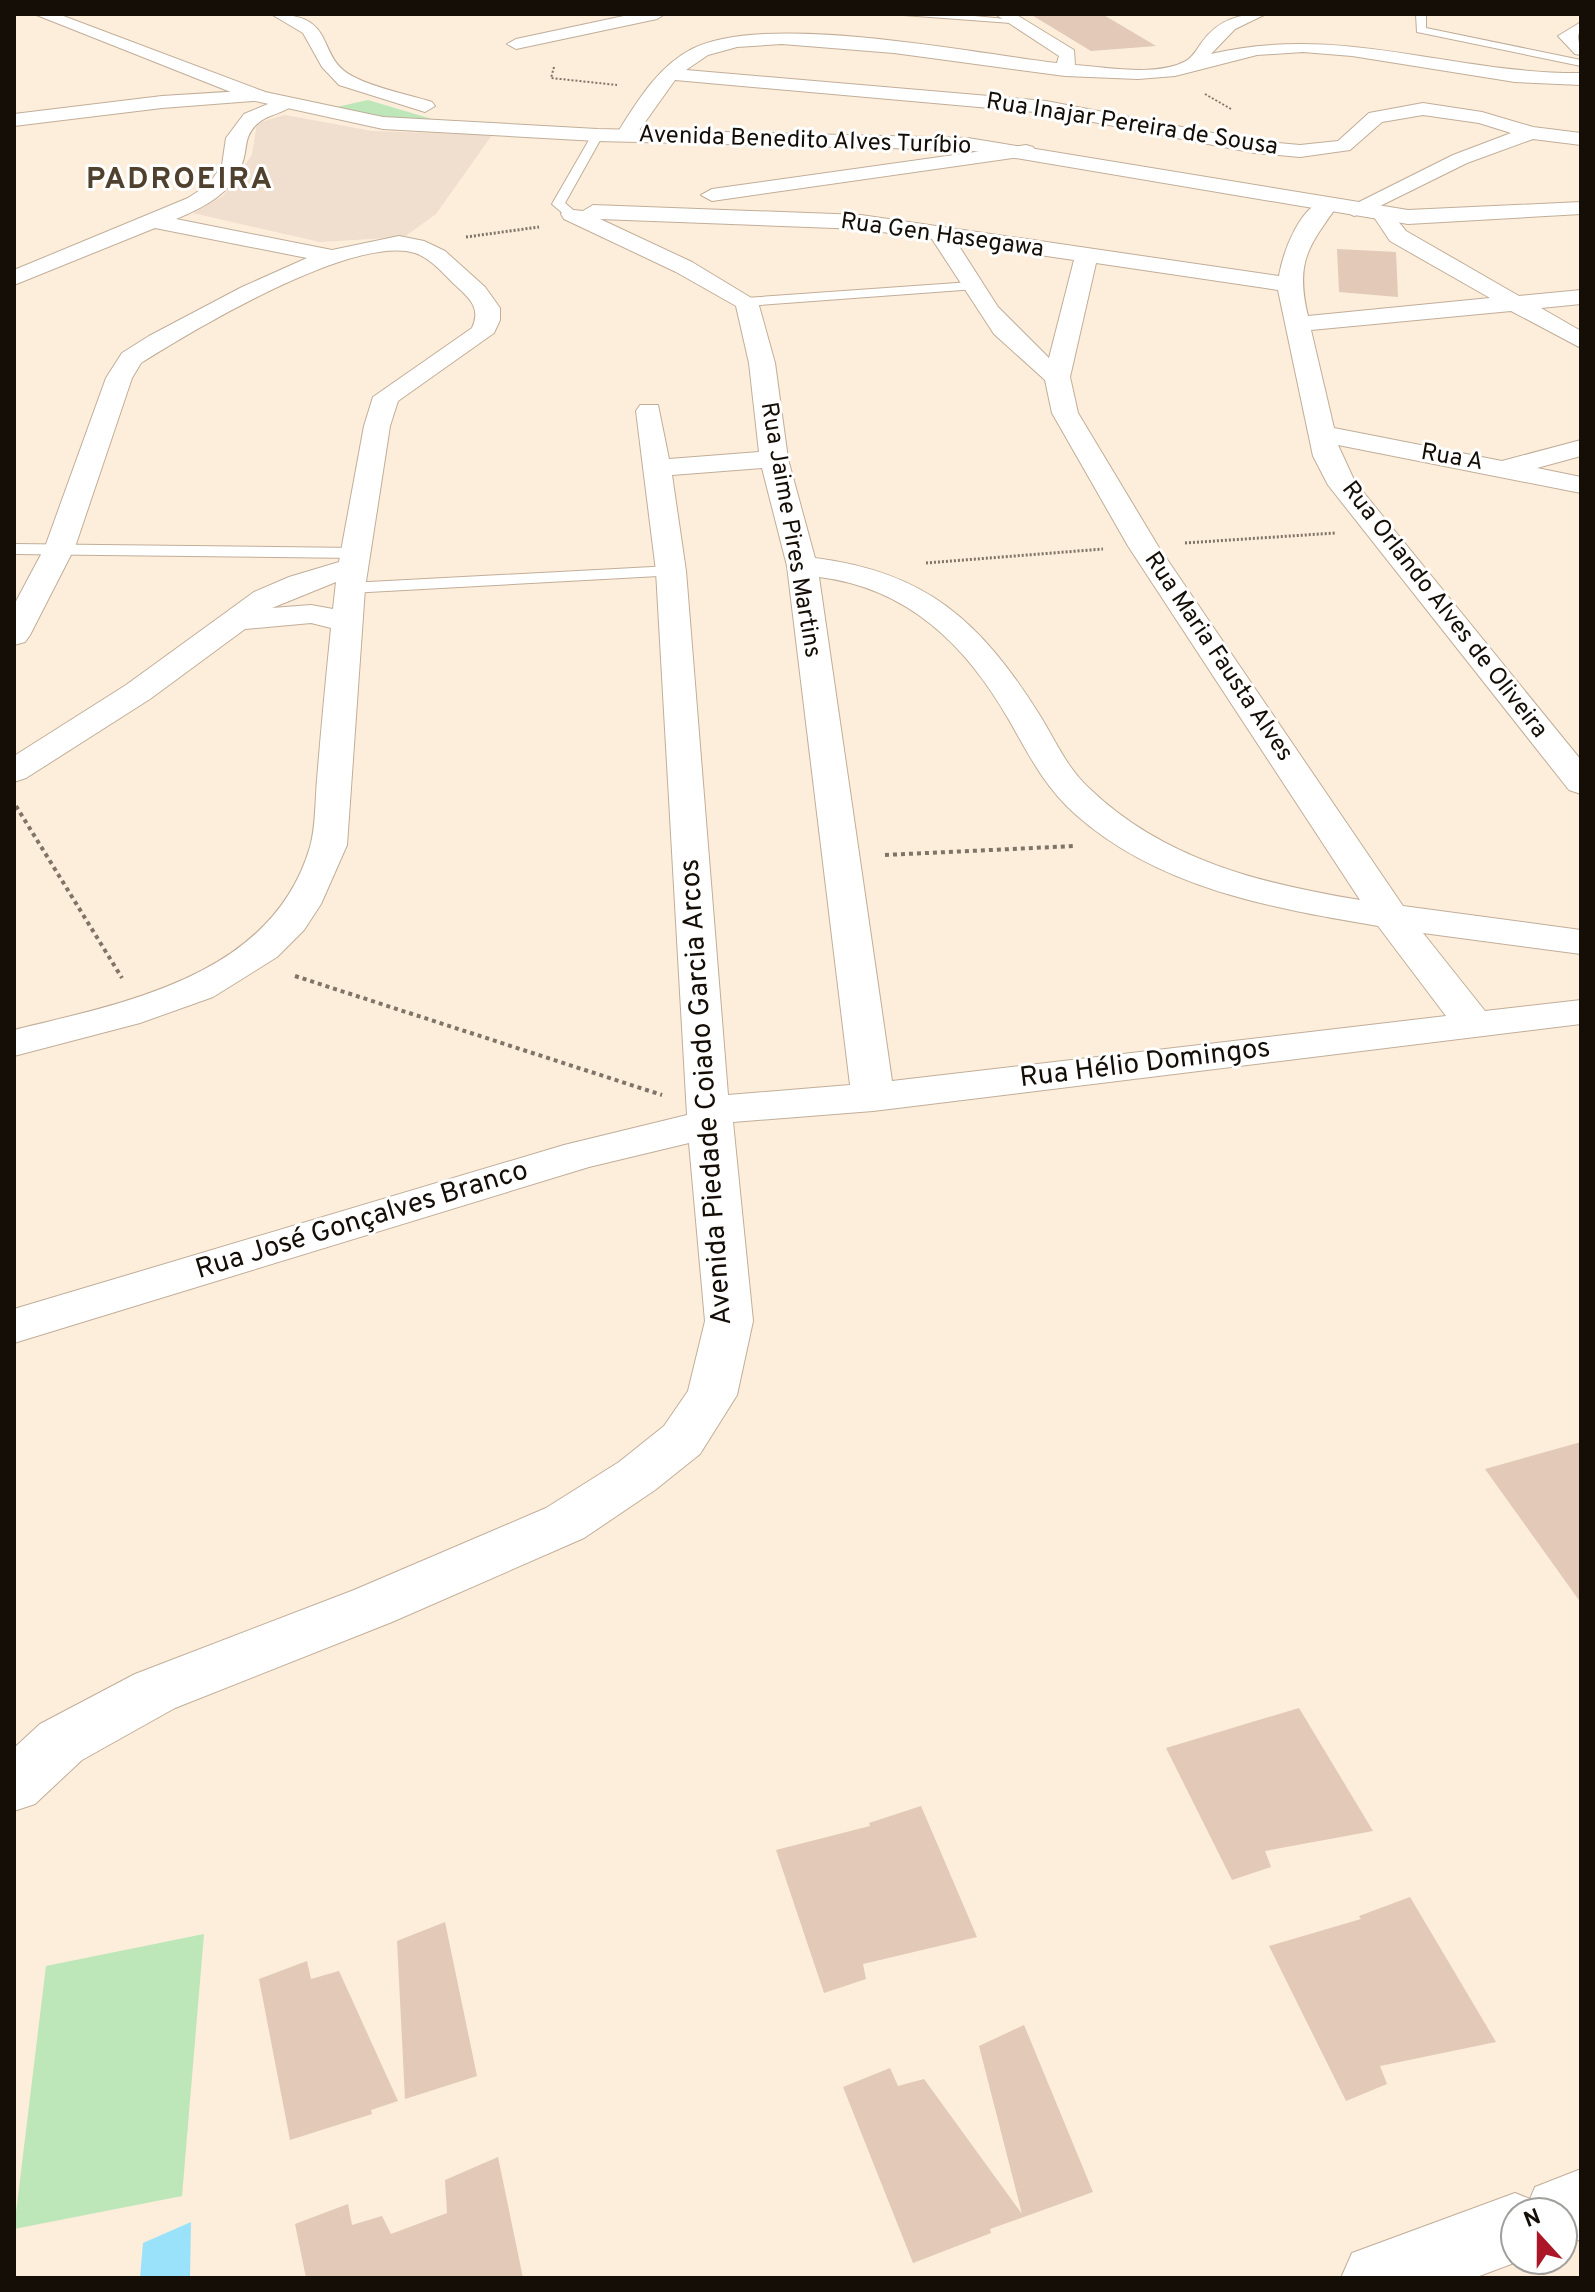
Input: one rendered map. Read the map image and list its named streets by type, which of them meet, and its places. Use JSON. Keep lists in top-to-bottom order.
{
  "streets": {
    "street": [
      "Rua Inajar Pereira de Sousa",
      "Avenida Benedito Alves Turíbio",
      "Rua Gen Hasegawa",
      "Rua A",
      "Rua Jaime Pires Martins",
      "Rua Orlando Alves de Oliveira",
      "Rua Maria Fausta Alves",
      "Rua Hélio Domingos",
      "Avenida Piedade Coiado Garcia Arcos",
      "Rua José Gonçalves Branco"
    ]
  },
  "crossings": [
    ["Rua Inajar Pereira de Sousa", "Rua Orlando Alves de Oliveira"],
    ["Avenida Benedito Alves Turíbio", "Rua Orlando Alves de Oliveira"],
    ["Rua Gen Hasegawa", "Rua Orlando Alves de Oliveira"],
    ["Rua Gen Hasegawa", "Rua Maria Fausta Alves"],
    ["Rua A", "Rua Orlando Alves de Oliveira"],
    ["Rua Jaime Pires Martins", "Rua Hélio Domingos"],
    ["Rua Maria Fausta Alves", "Rua Hélio Domingos"],
    ["Rua Hélio Domingos", "Avenida Piedade Coiado Garcia Arcos"],
    ["Rua Hélio Domingos", "Rua José Gonçalves Branco"],
    ["Avenida Piedade Coiado Garcia Arcos", "Rua José Gonçalves Branco"]
  ],
  "districts": ["PADROEIRA"],
  "north": "top"
}
